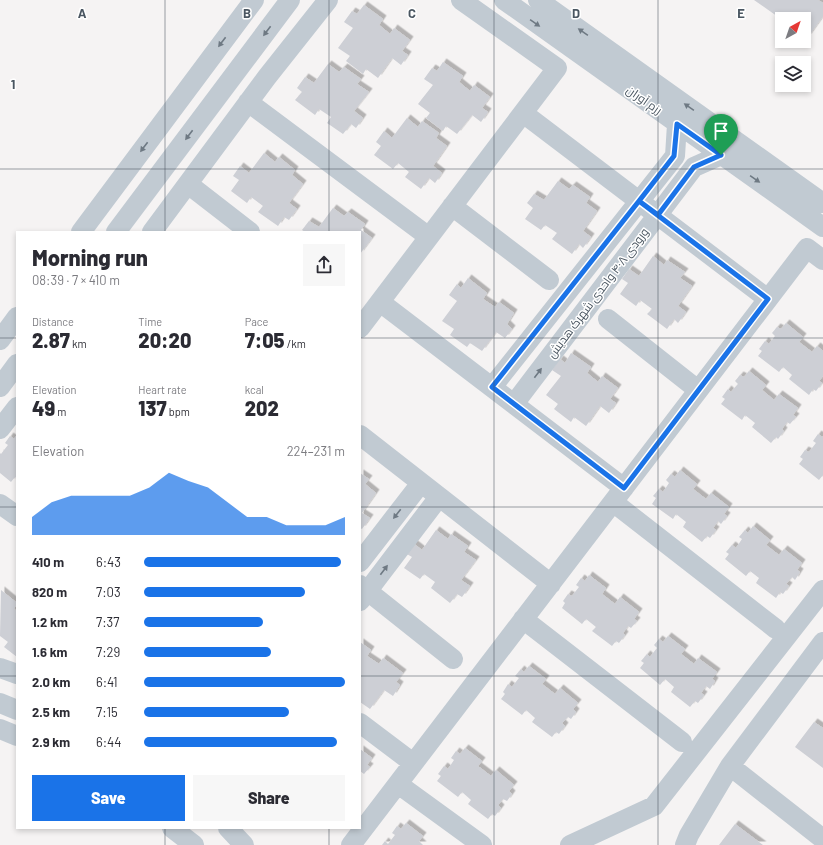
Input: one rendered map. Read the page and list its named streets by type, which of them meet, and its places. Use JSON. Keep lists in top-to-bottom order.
{
  "streets": {
    "street": ["رزم آوران", "ورودی ۴۰۸ واحدی شهرک هدیش"]
  },
  "crossings": [
    ["رزم آوران", "ورودی ۴۰۸ واحدی شهرک هدیش"]
  ],
  "north": "top right",
  "page": {
    "heading": ["Morning run", "08:39 · 7 × 410 m"],
    "stats": [
      ["Distance", "2.87 km"],
      ["Time", "20:20"],
      ["Pace", "7:05 /km"],
      ["Elevation", "49 m"],
      ["Heart rate", "137 bpm"],
      ["kcal", "202"]
    ],
    "chart": ["Elevation", "224–231 m"],
    "list": [
      {
        "name": "410 m",
        "note": "6:43"
      },
      {
        "name": "820 m",
        "note": "7:03"
      },
      {
        "name": "1.2 km",
        "note": "7:37"
      },
      {
        "name": "1.6 km",
        "note": "7:29"
      },
      {
        "name": "2.0 km",
        "note": "6:41"
      },
      {
        "name": "2.5 km",
        "note": "7:15"
      },
      {
        "name": "2.9 km",
        "note": "6:44"
      }
    ],
    "buttons": ["Save", "Share"]
  },
  "grid": {
    "columns": [
      "A",
      "B",
      "C",
      "D",
      "E"
    ],
    "rows": ["1"]
  }
}
